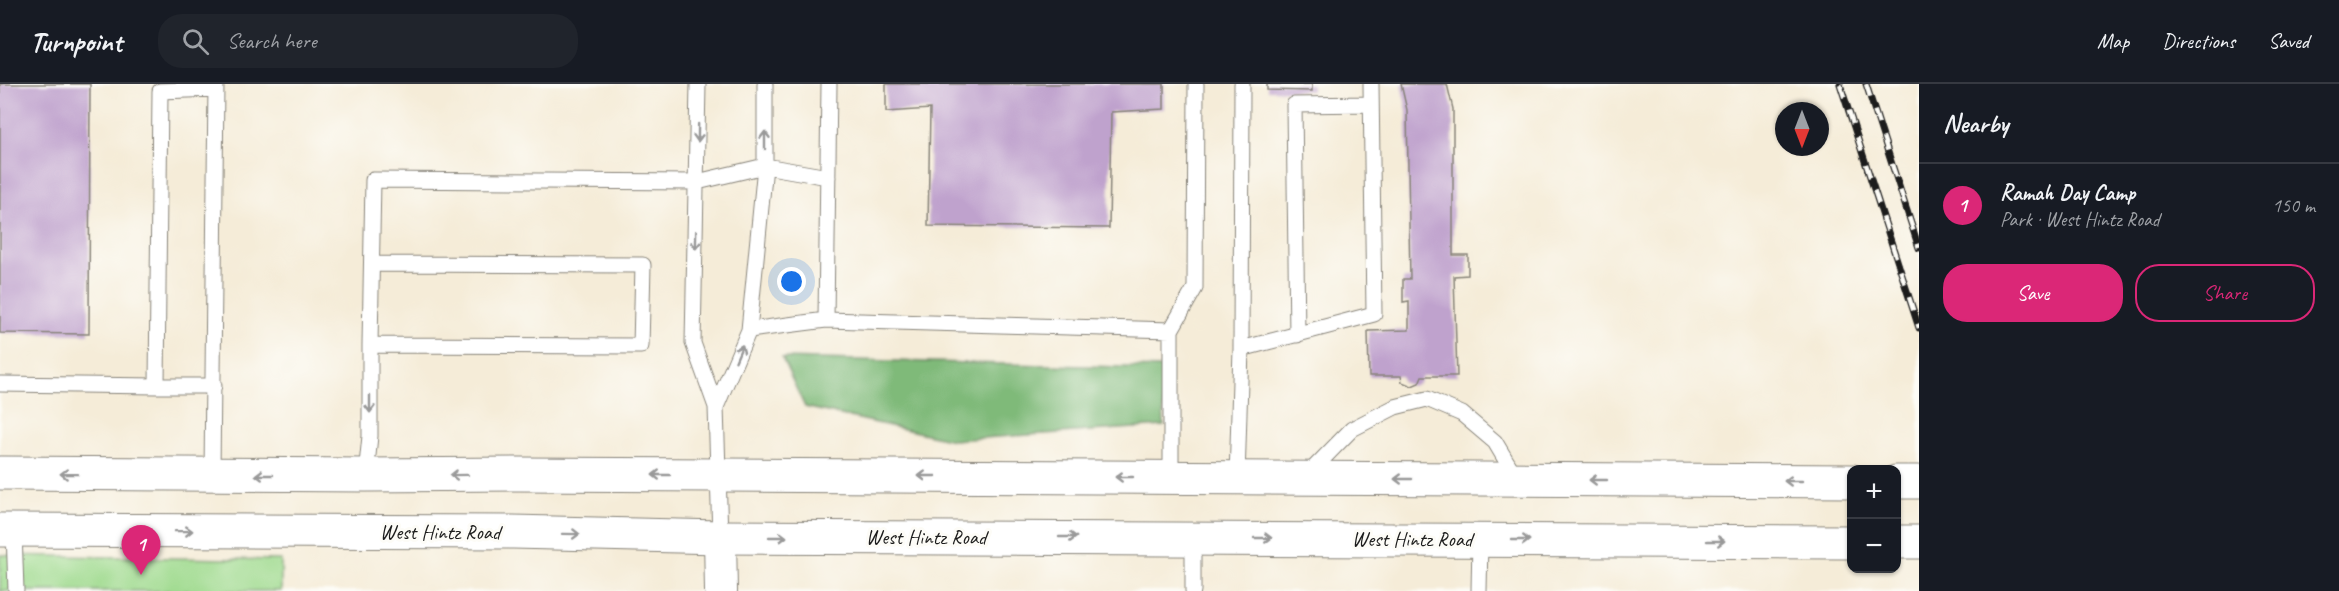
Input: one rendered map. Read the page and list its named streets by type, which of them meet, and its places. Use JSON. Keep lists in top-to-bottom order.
{
  "streets": {
    "main road": ["West Hintz Road"]
  },
  "north": "bottom",
  "page": {
    "header": "Turnpoint",
    "search": "Search here",
    "nav": ["Map", "Directions", "Saved"],
    "heading": "Nearby",
    "list": [
      {
        "mark": "1",
        "name": "Ramah Day Camp",
        "note": "Park · West Hintz Road",
        "value": "150 m"
      }
    ],
    "buttons": ["Save", "Share"],
    "map_buttons": ["+", "−"],
    "pins": "1"
  }
}
